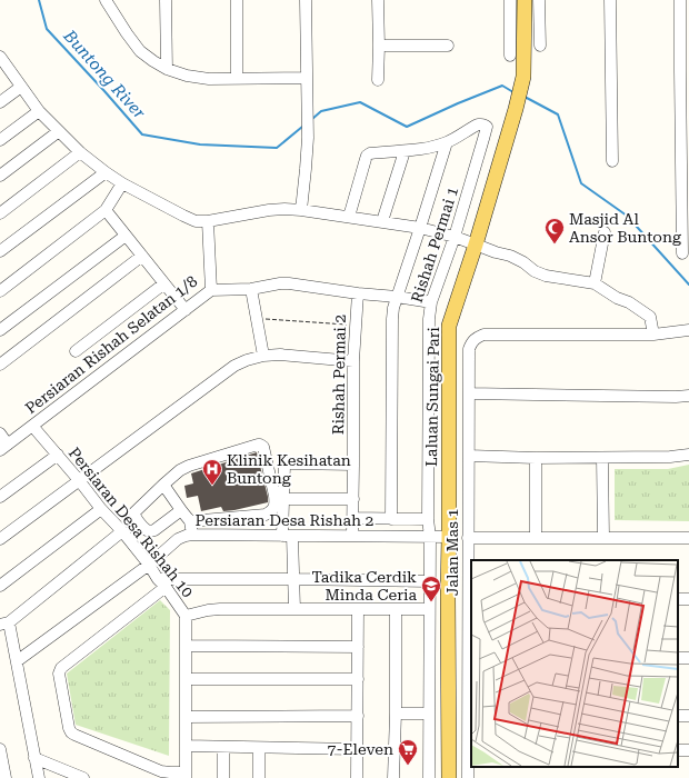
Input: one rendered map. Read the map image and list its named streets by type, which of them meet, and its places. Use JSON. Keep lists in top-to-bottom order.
{
  "streets": {
    "main road": ["Laluan Sungai Pari"],
    "street": [
      "Rishah Permai 1",
      "Persiaran Rishah Selatan 1/8",
      "Rishah Permai 2",
      "Persiaran Desa Rishah 2",
      "Persiaran Desa Rishah 10",
      "Jalan Mas 1"
    ]
  },
  "crossings": [
    ["Rishah Permai 1", "Persiaran Desa Rishah 2"],
    ["Persiaran Rishah Selatan 1/8", "Persiaran Desa Rishah 10"],
    ["Rishah Permai 2", "Persiaran Desa Rishah 2"],
    ["Laluan Sungai Pari", "Persiaran Desa Rishah 2"],
    ["Persiaran Desa Rishah 2", "Persiaran Desa Rishah 10"]
  ],
  "water": ["Buntong River"],
  "places": {
    "mosque": ["Masjid Al Ansor Buntong"],
    "hospital": ["Klinik Kesihatan Buntong"],
    "school or university": ["Tadika Cerdik Minda Ceria"],
    "supermarket": ["7-Eleven"]
  }
}
